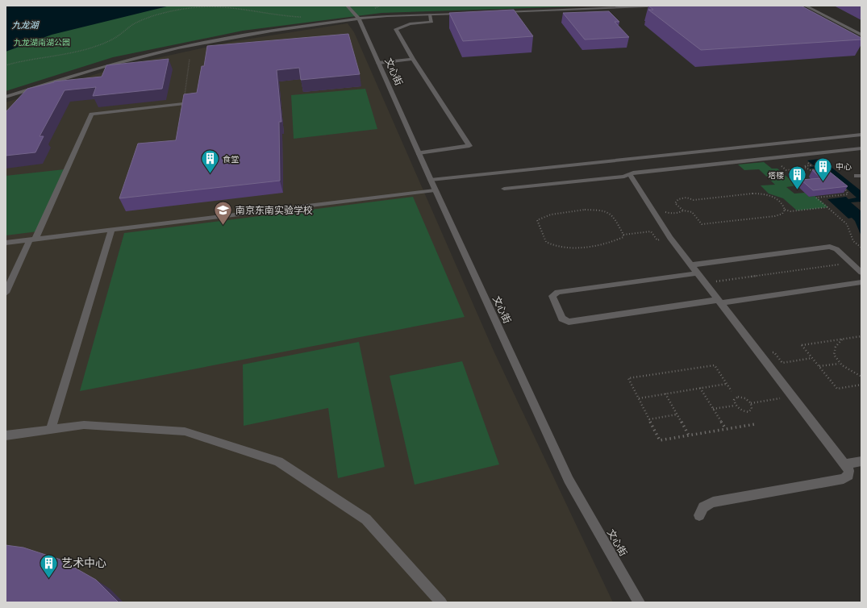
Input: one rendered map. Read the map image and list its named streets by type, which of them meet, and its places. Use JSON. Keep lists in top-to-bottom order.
{
  "streets": {
    "street": ["文心街"]
  },
  "water": ["九龙湖"],
  "parks": ["九龙湖南湖公园"],
  "places": {
    "building": [
      "食堂",
      "中心",
      "塔楼",
      "艺术中心"
    ],
    "school or university": ["南京东南实验学校"]
  }
}
